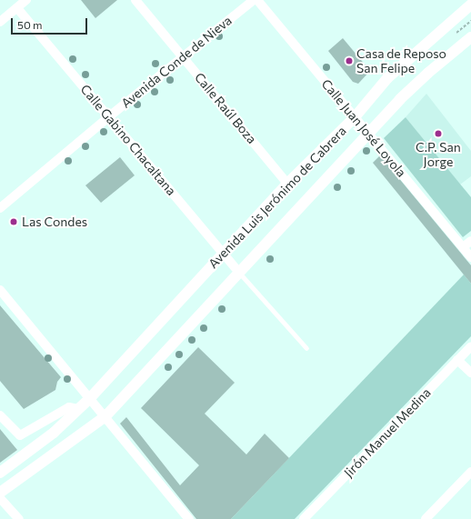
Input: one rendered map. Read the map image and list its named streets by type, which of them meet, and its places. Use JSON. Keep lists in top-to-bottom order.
{
  "streets": {
    "street": [
      "Avenida Conde de Nieva",
      "Calle Raúl Boza",
      "Calle Juan José Loyola",
      "Calle Gabino Chacaltana",
      "Avenida Luis Jerónimo de Cabrera",
      "Jirón Manuel Medina"
    ]
  },
  "crossings": [
    ["Avenida Conde de Nieva", "Calle Raúl Boza"],
    ["Avenida Conde de Nieva", "Calle Gabino Chacaltana"],
    ["Calle Raúl Boza", "Avenida Luis Jerónimo de Cabrera"],
    ["Calle Juan José Loyola", "Avenida Luis Jerónimo de Cabrera"],
    ["Calle Gabino Chacaltana", "Avenida Luis Jerónimo de Cabrera"]
  ],
  "places": ["Casa de Reposo San Felipe", "C.P. San Jorge", "Las Condes"],
  "scale_bar": "50 m"
}
